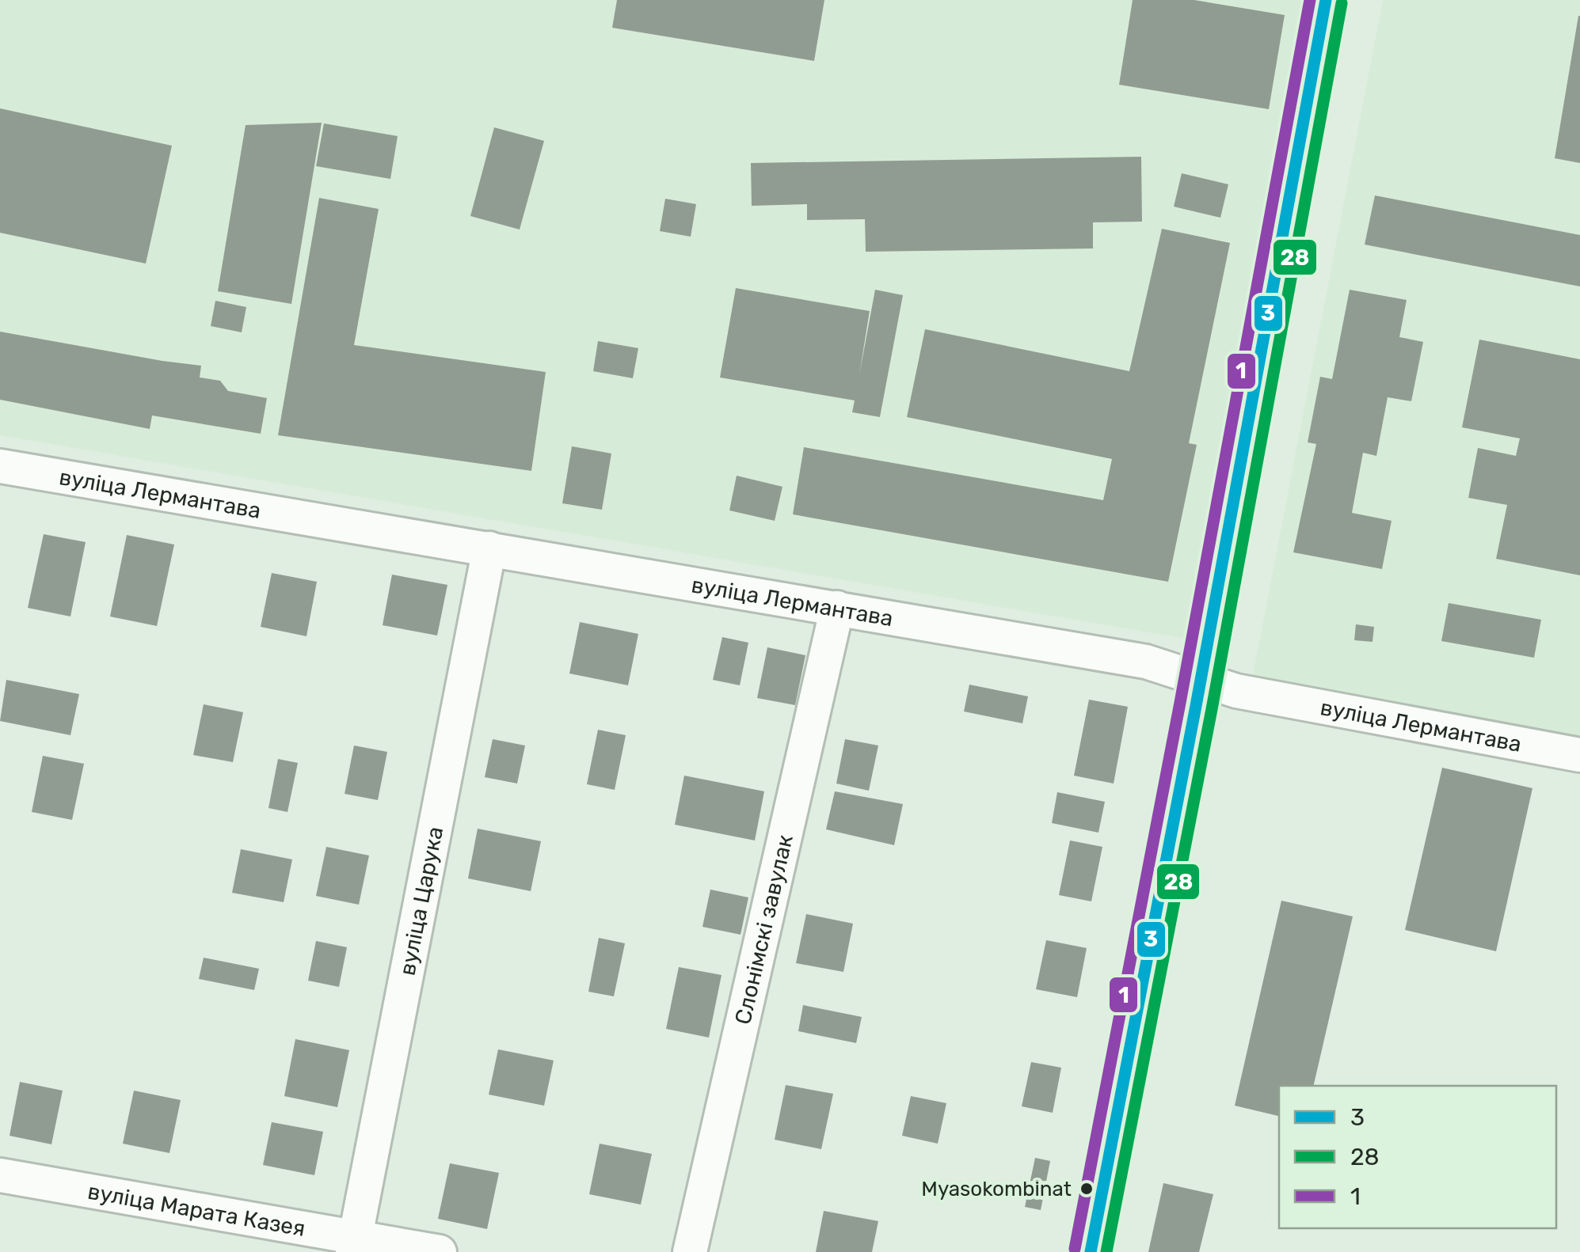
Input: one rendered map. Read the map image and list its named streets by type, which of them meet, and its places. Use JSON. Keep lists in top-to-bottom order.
{
  "streets": {
    "street": [
      "вуліца Лермантава",
      "вуліца Царука",
      "Слонімскі завулак",
      "вуліца Марата Казея"
    ]
  },
  "crossings": [
    ["вуліца Лермантава", "вуліца Царука"],
    ["вуліца Лермантава", "Слонімскі завулак"],
    ["вуліца Царука", "вуліца Марата Казея"]
  ],
  "places": ["Myasokombinat"],
  "lines": ["transit line 3", "transit line 1", "transit line 28"],
  "legend": ["3", "28", "1"]
}
